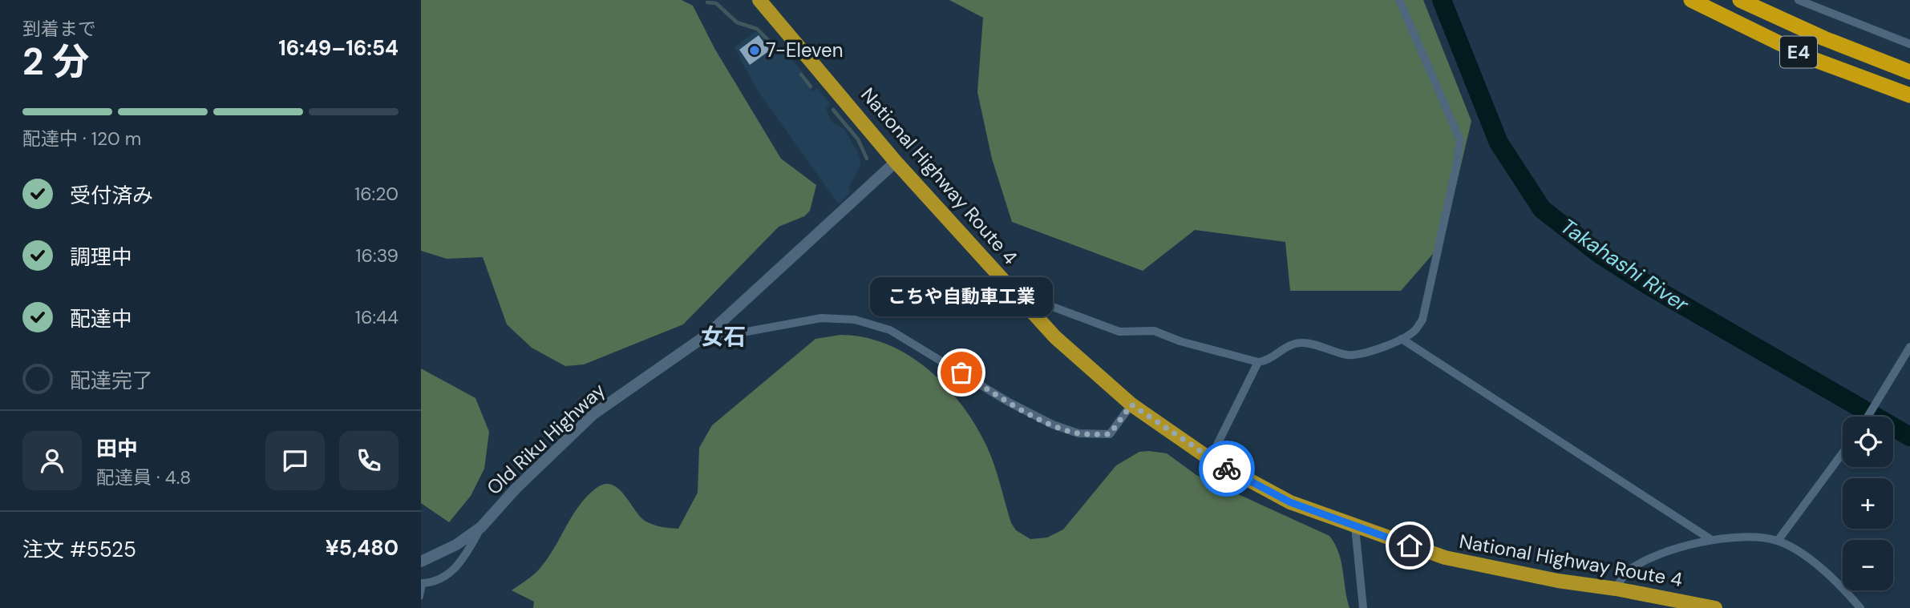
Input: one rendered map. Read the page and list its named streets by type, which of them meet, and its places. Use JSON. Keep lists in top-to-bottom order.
{
  "streets": {
    "highway": ["E4", "National Highway Route 4"],
    "street": ["Old Riku Highway"]
  },
  "crossings": [
    ["National Highway Route 4", "Old Riku Highway"]
  ],
  "districts": ["女石"],
  "water": ["Takahashi River"],
  "places": ["7-Eleven", "こちや自動車工業"],
  "page": {
    "heading": ["2 分", "到着まで", "16:49–16:54"],
    "panel": [
      "田中",
      "配達員 · 4.8",
      "注文 #5525",
      "¥5,480"
    ],
    "bar": "配達中 · 120 m",
    "list": [
      ["受付済み", "16:20"],
      ["調理中", "16:39"],
      ["配達中", "16:44"],
      "配達完了"
    ],
    "bubble": "こちや自動車工業",
    "map_buttons": ["+", "−"]
  }
}
